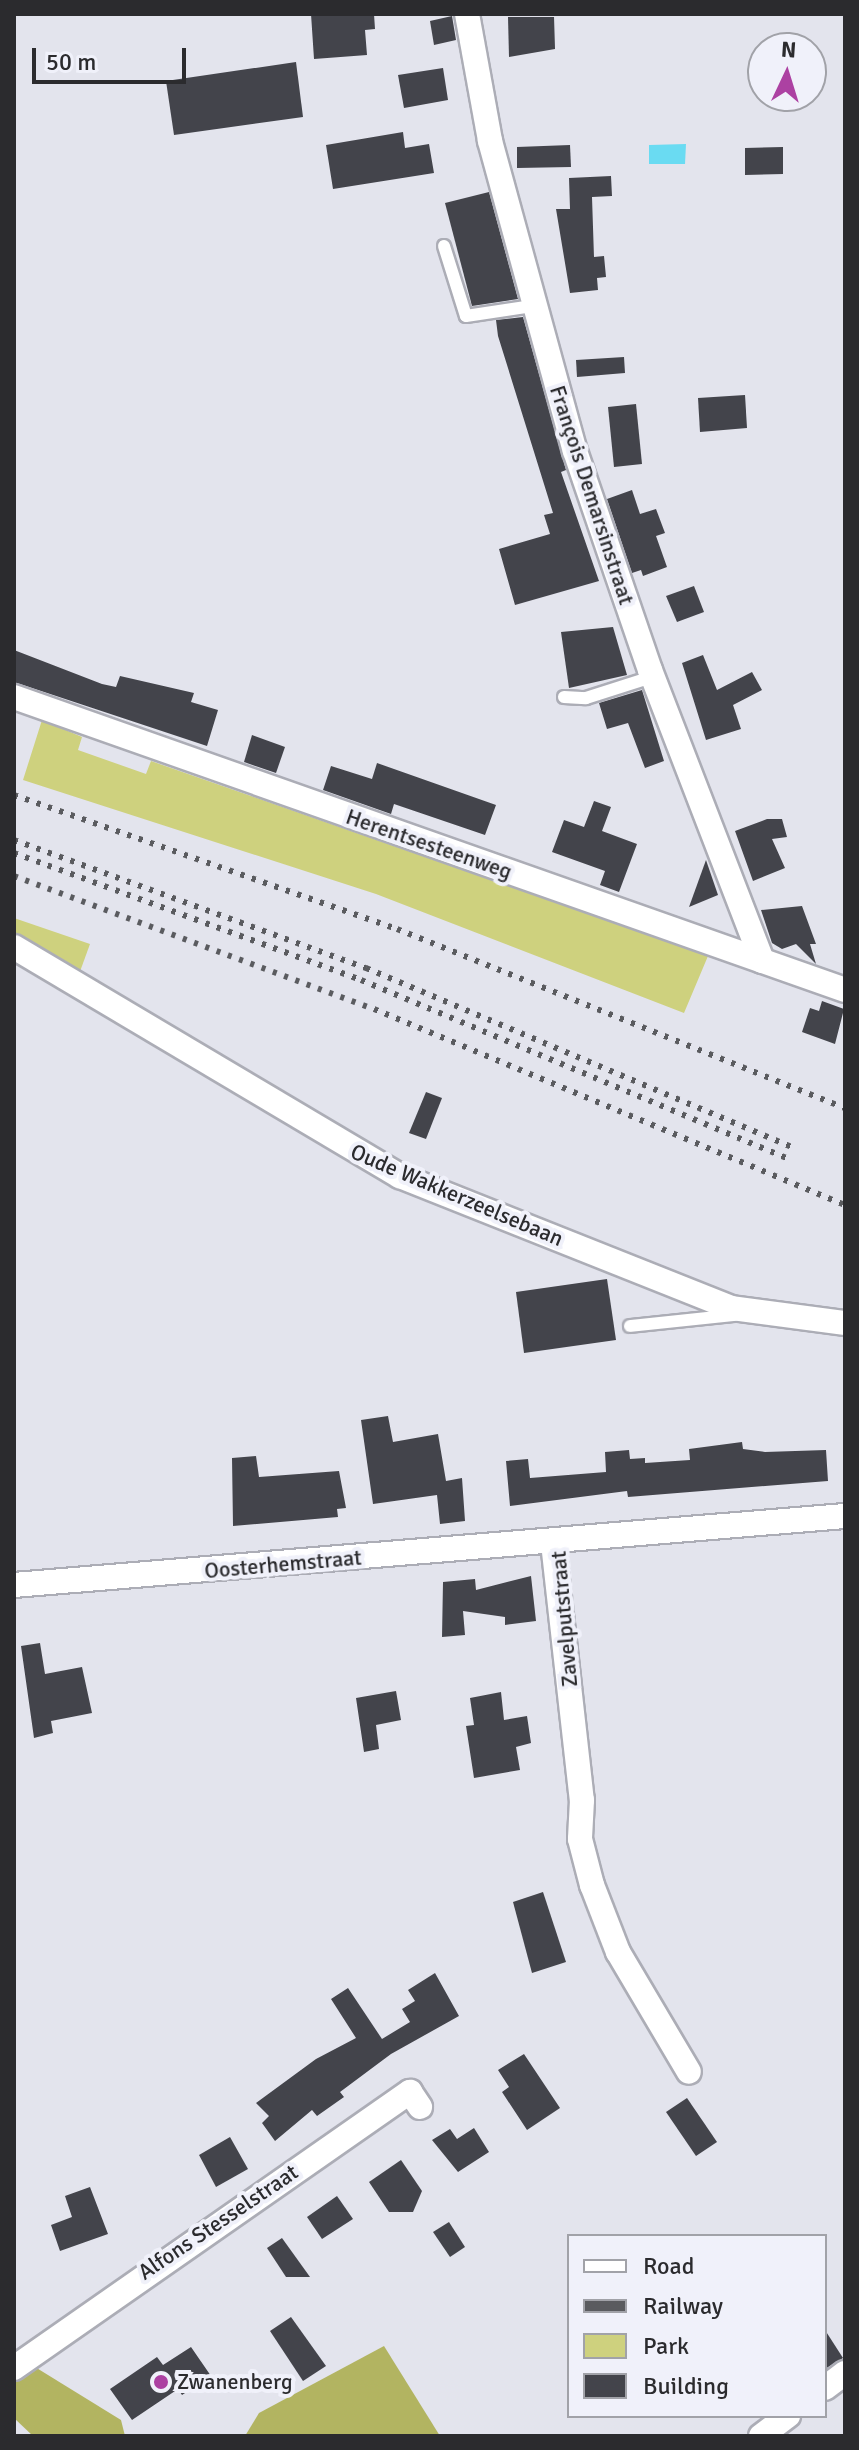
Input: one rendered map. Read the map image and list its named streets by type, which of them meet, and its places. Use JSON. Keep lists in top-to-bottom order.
{
  "streets": {
    "street": [
      "François Demarsinstraat",
      "Herentsesteenweg",
      "Oude Wakkerzeelsebaan",
      "Oosterhemstraat",
      "Zavelputstraat",
      "Alfons Stesselstraat"
    ]
  },
  "crossings": [
    ["François Demarsinstraat", "Herentsesteenweg"],
    ["Oosterhemstraat", "Zavelputstraat"]
  ],
  "places": ["Zwanenberg"],
  "legend": [
    "Road",
    "Railway",
    "Park",
    "Building"
  ],
  "scale_bar": "50 m",
  "north": "top"
}
